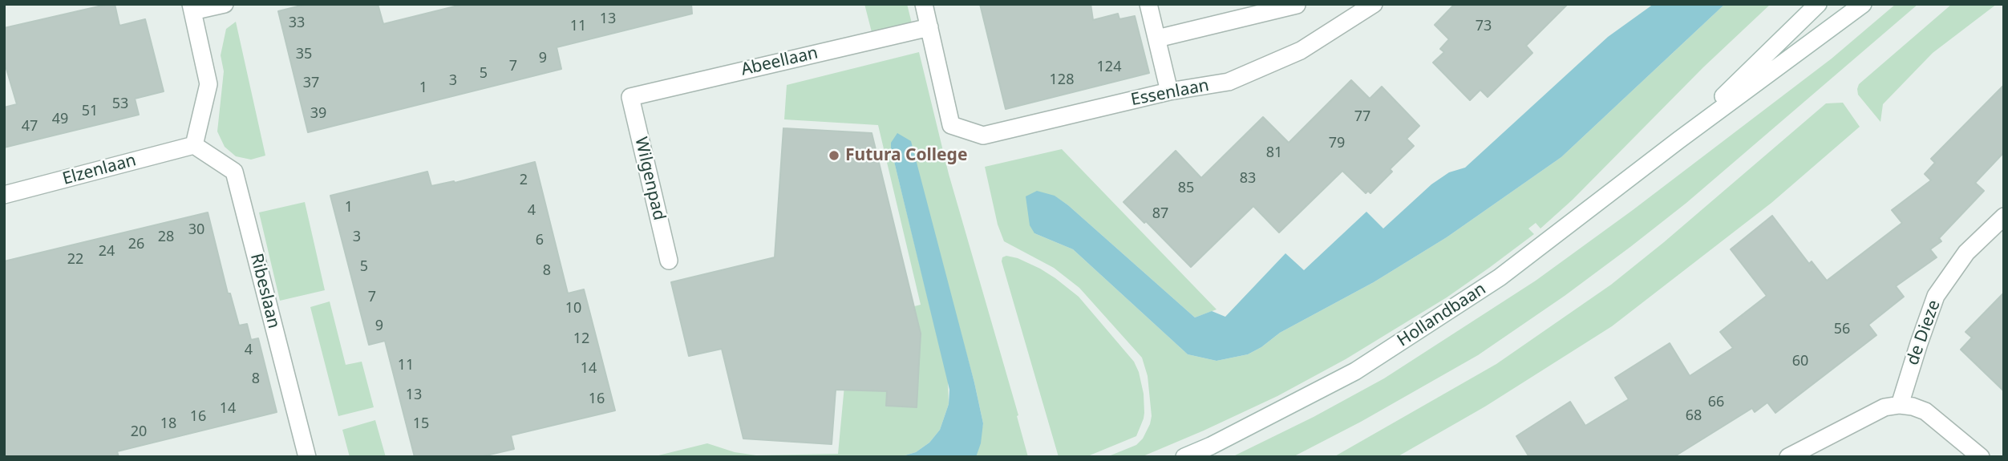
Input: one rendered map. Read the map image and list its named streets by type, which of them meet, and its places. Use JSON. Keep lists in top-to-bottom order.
{
  "streets": {
    "street": [
      "Abeellaan",
      "Essenlaan",
      "Elzenlaan",
      "Wilgenpad",
      "Ribeslaan",
      "Hollandbaan",
      "de Dieze"
    ]
  },
  "crossings": [
    ["Abeellaan", "Essenlaan"],
    ["Abeellaan", "Wilgenpad"],
    ["Elzenlaan", "Ribeslaan"]
  ],
  "places": ["Futura College"],
  "house_numbers": [
    "13",
    "33",
    "11",
    "73",
    "35",
    "9",
    "7",
    "124",
    "5",
    "128",
    "3",
    "37",
    "1",
    "53",
    "51",
    "39",
    "77",
    "49",
    "47",
    "79",
    "81",
    "83",
    "2",
    "85",
    "1",
    "4",
    "87",
    "30",
    "28",
    "3",
    "6",
    "26",
    "24",
    "22",
    "5",
    "8",
    "7",
    "10",
    "9",
    "56",
    "12",
    "4",
    "60",
    "11",
    "14",
    "8",
    "13",
    "16",
    "66",
    "14",
    "68",
    "16",
    "18",
    "15",
    "20"
  ]
}
